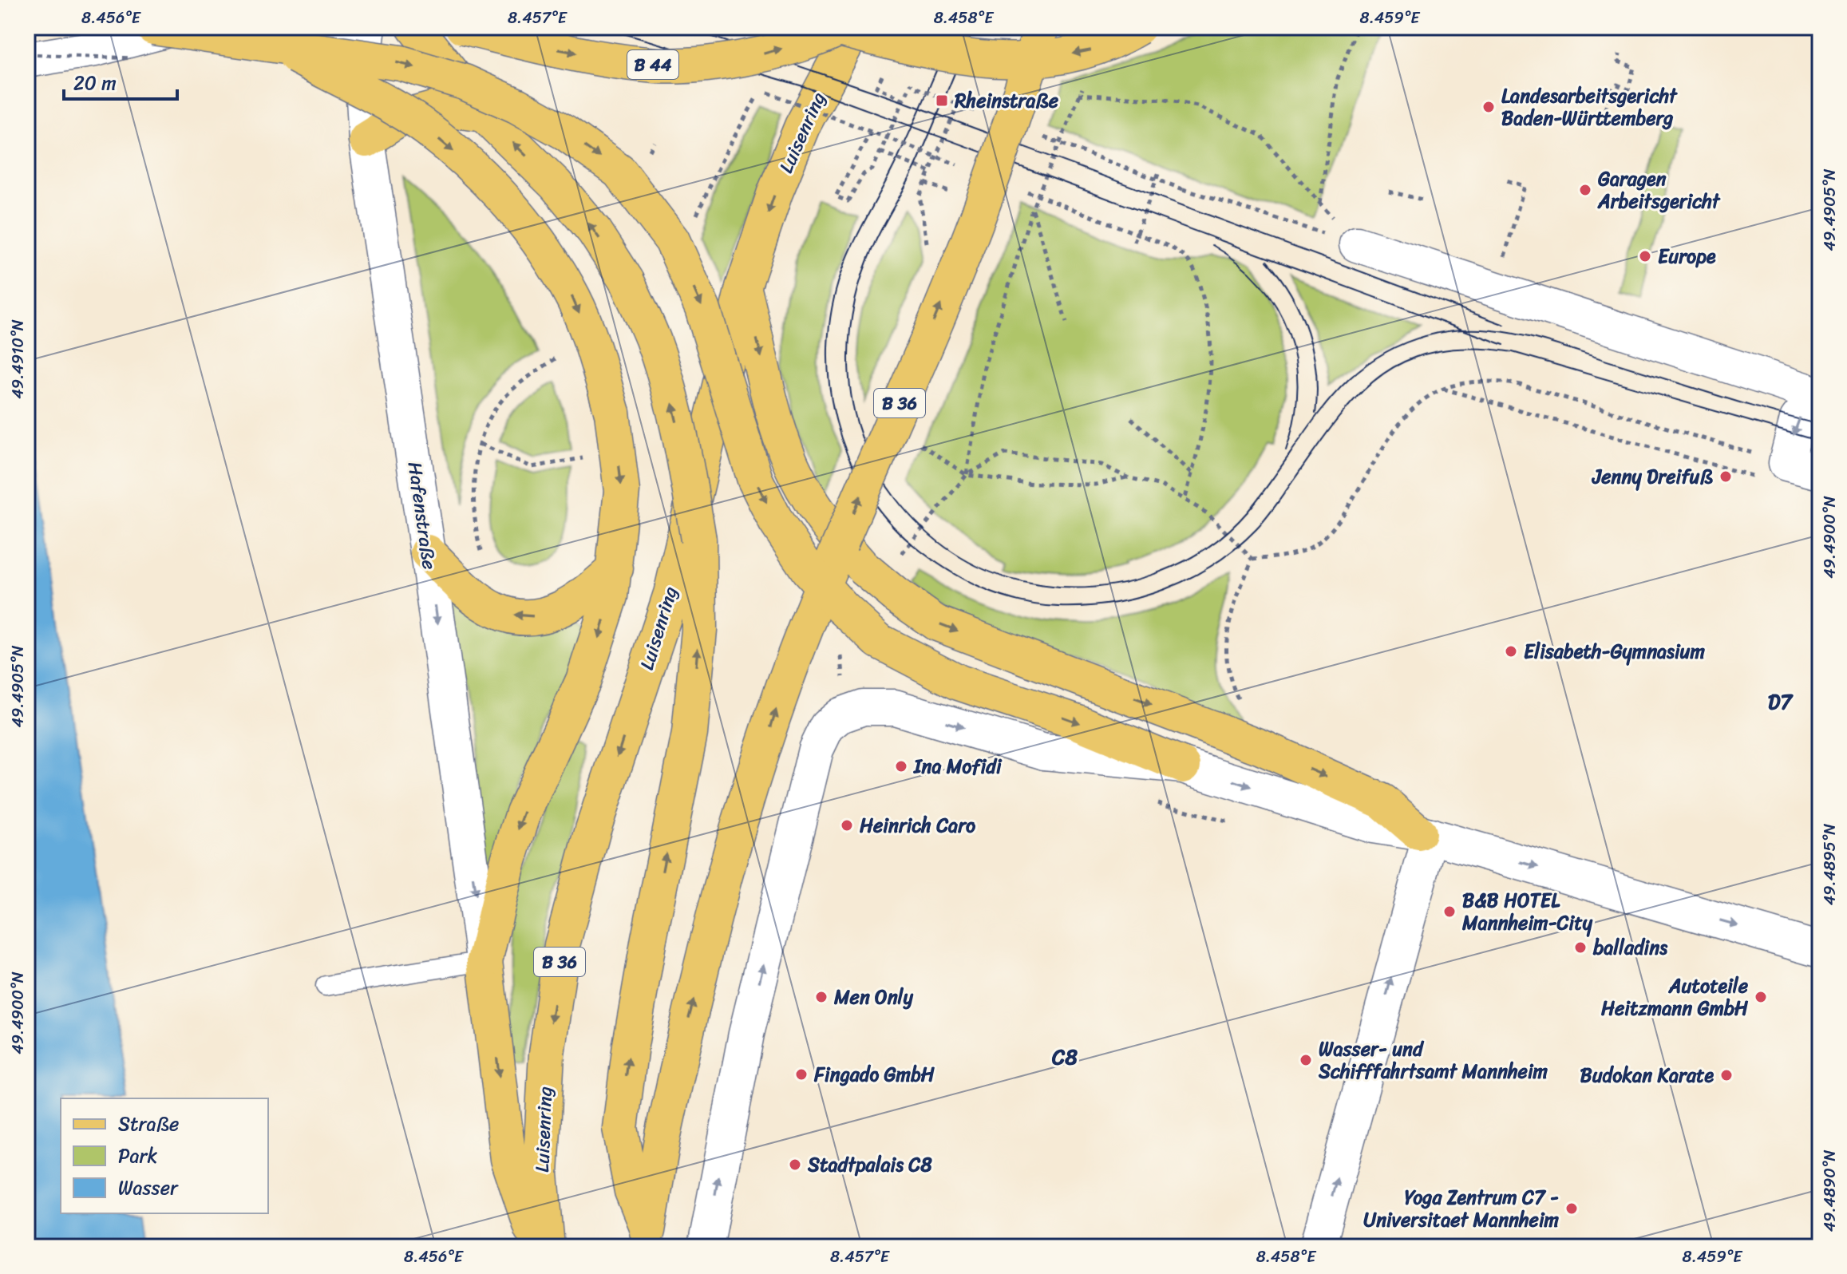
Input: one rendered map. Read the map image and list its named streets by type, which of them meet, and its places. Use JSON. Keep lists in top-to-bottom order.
{
  "streets": {
    "main road": ["B 44", "Luisenring", "B 36"],
    "street": ["Hafenstraße"]
  },
  "one_way": ["Hafenstraße"],
  "districts": ["D7", "C8"],
  "places": {
    "transit": ["Rheinstraße"],
    "other": [
      "Landesarbeitsgericht Baden-Württemberg",
      "Garagen Arbeitsgericht",
      "Europe",
      "Jenny Dreifuß",
      "Elisabeth-Gymnasium",
      "Ina Mofidi",
      "Heinrich Caro",
      "B&B HOTEL Mannheim-City",
      "balladins",
      "Men Only",
      "Autoteile Heitzmann GmbH",
      "Wasser- und Schifffahrtsamt Mannheim",
      "Fingado GmbH",
      "Budokan Karate",
      "Stadtpalais C8",
      "Yoga Zentrum C7 - Universitaet Mannheim"
    ]
  },
  "legend": ["Straße", "Park", "Wasser"],
  "scale_bar": "20 m",
  "coordinates": [
    "8.456°E",
    "8.457°E",
    "8.458°E",
    "8.459°E",
    "49.4905°N",
    "49.4910°N",
    "49.4900°N",
    "49.4895°N",
    "49.4890°N"
  ]
}
